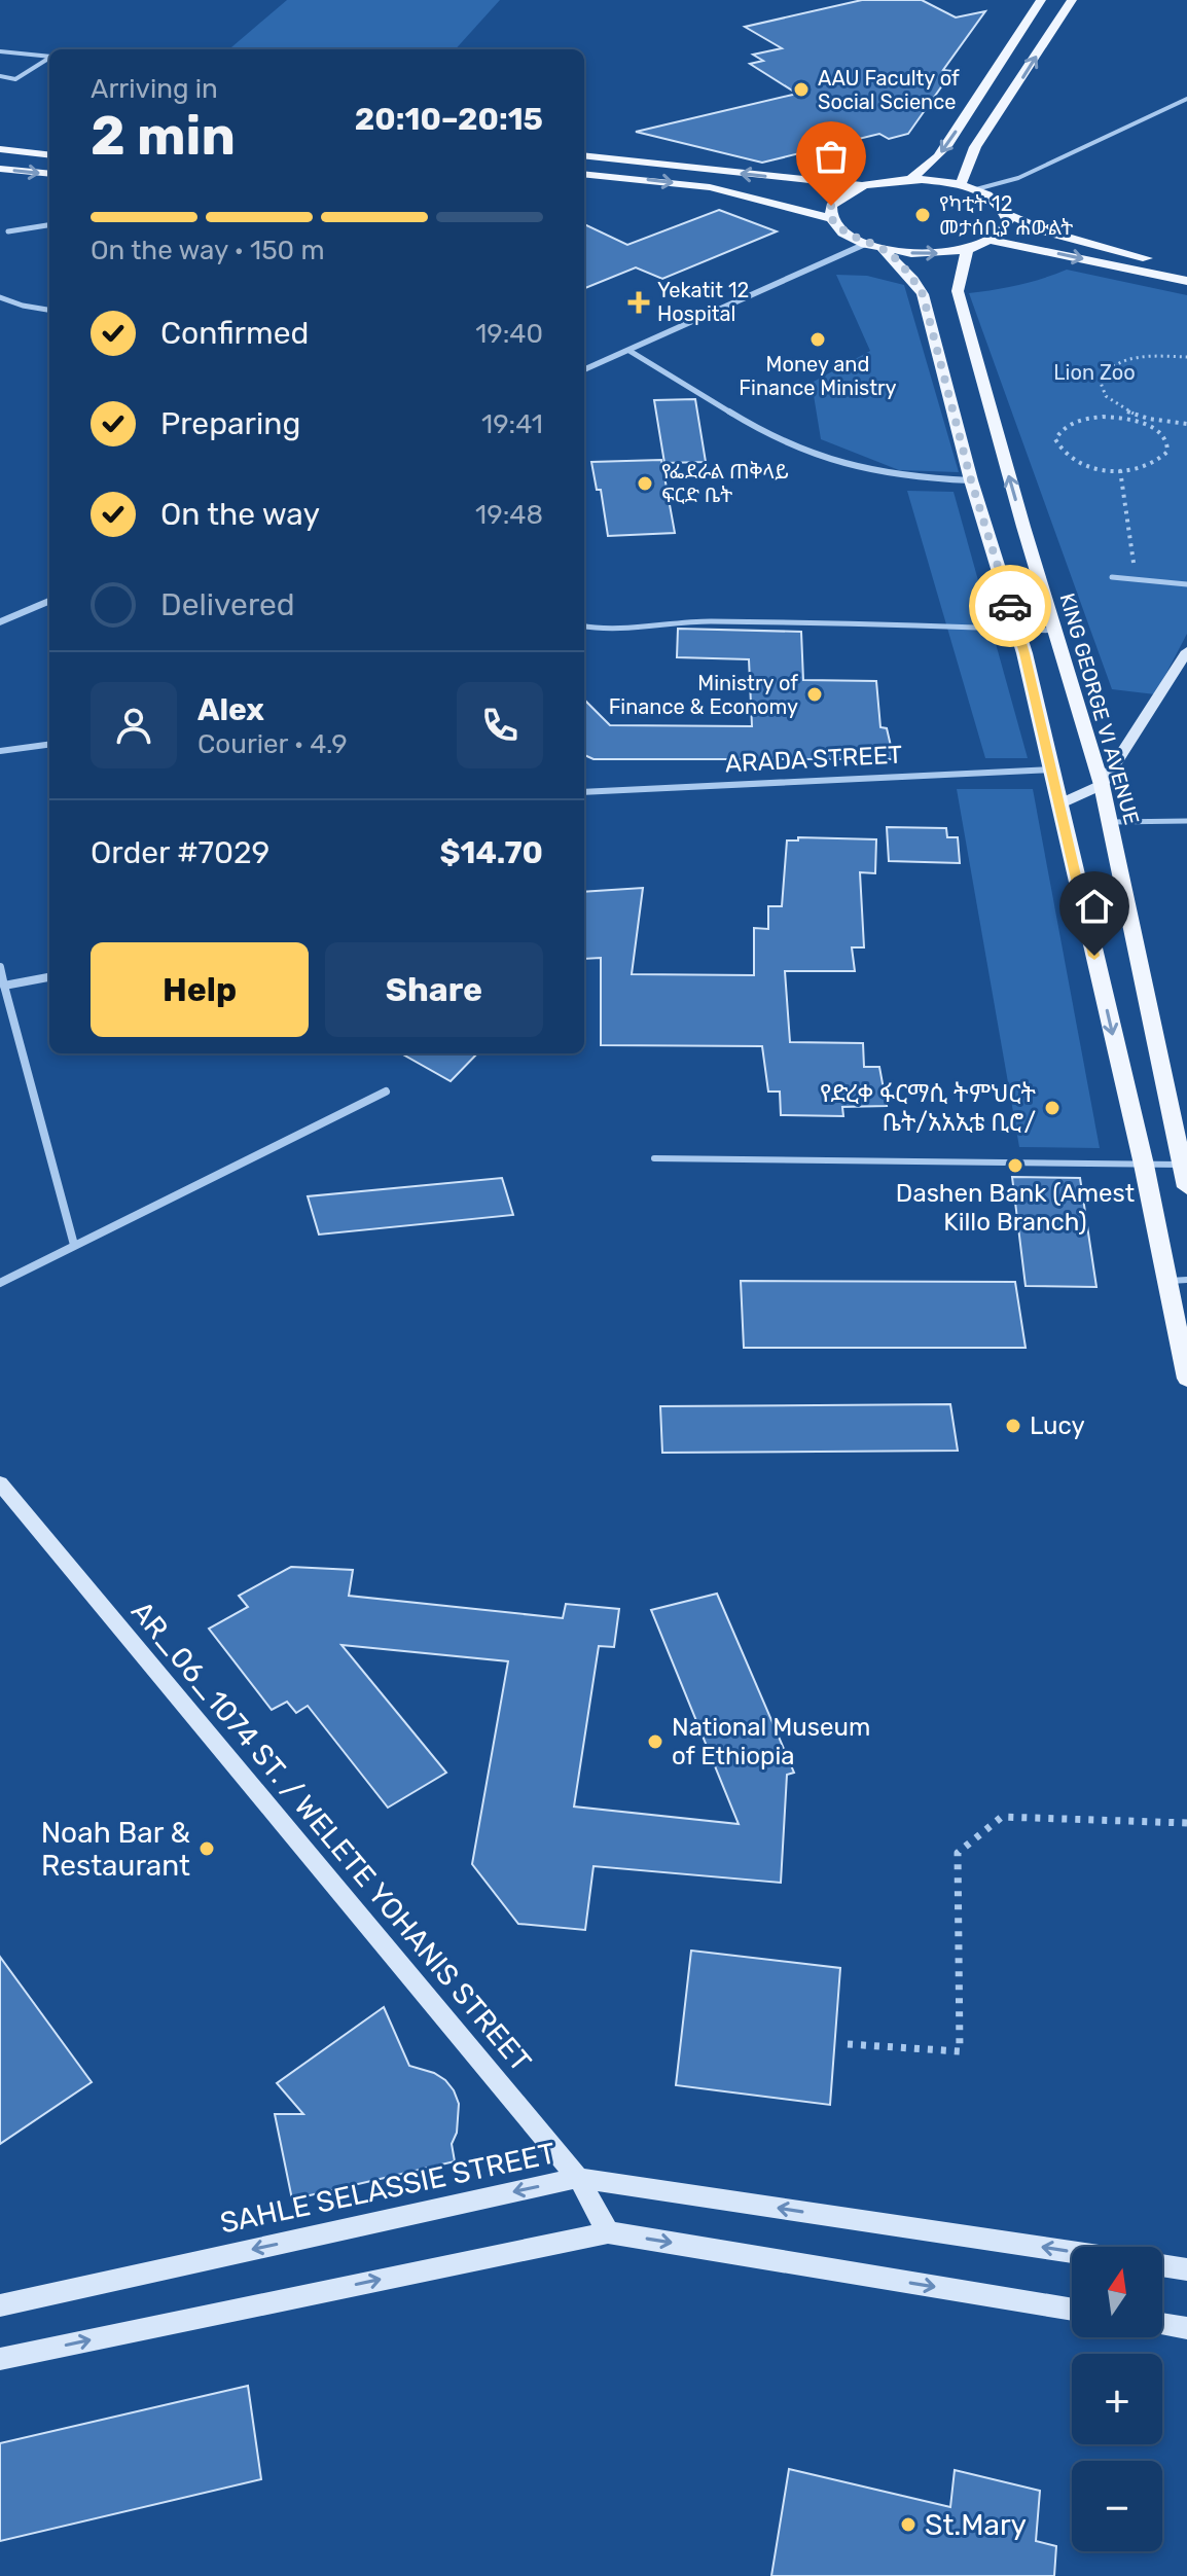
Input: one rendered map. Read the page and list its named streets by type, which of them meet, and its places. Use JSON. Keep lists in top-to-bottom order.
{
  "streets": {
    "main road": ["KING GEORGE VI AVENUE", "AR_06_1074 ST. / WELETE YOHANIS STREET", "SAHLE SELASSIE STREET"],
    "street": ["ARADA STREET"]
  },
  "crossings": [
    ["KING GEORGE VI AVENUE", "ARADA STREET"],
    ["AR_06_1074 ST. / WELETE YOHANIS STREET", "SAHLE SELASSIE STREET"]
  ],
  "parks": ["Lion Zoo"],
  "places": {
    "other": [
      "AAU Faculty of Social Science",
      "የካቲት 12 መታሰቢያ ሐውልት",
      "Money and Finance Ministry",
      "የፌደራል ጠቅላይ ፍርድ ቤት",
      "Ministry of Finance & Economy",
      "የድረቀ ፋርማሲ ትምህርት ቤት/አአኢቴ ቢሮ/",
      "Dashen Bank (Amest Killo Branch)",
      "Lucy",
      "National Museum of Ethiopia",
      "Noah Bar & Restaurant",
      "St.Mary"
    ],
    "health": ["Yekatit 12 Hospital"]
  },
  "north": "top",
  "page": {
    "heading": ["2 min", "Arriving in", "20:10–20:15"],
    "panel": [
      "Alex",
      "Courier · 4.9",
      "Order #7029",
      "$14.70"
    ],
    "bar": "On the way · 150 m",
    "list": [
      ["Confirmed", "19:40"],
      ["Preparing", "19:41"],
      ["On the way", "19:48"],
      "Delivered"
    ],
    "buttons": ["Help", "Share"],
    "map_buttons": ["+", "−"]
  }
}
